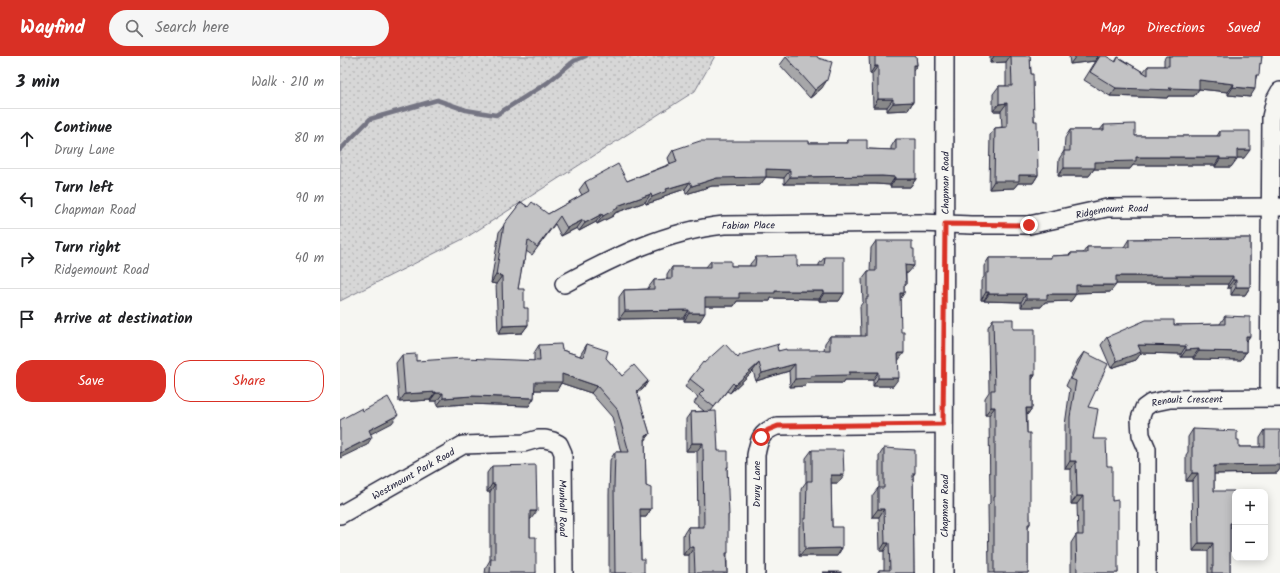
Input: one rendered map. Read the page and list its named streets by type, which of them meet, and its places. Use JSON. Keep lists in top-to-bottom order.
{
  "streets": {
    "street": [
      "Chapman Road",
      "Ridgemount Road",
      "Fabian Place",
      "Renault Crescent",
      "Westmount Park Road",
      "Drury Lane",
      "Munhall Road"
    ]
  },
  "crossings": [
    ["Chapman Road", "Ridgemount Road"],
    ["Chapman Road", "Fabian Place"],
    ["Chapman Road", "Drury Lane"],
    ["Ridgemount Road", "Fabian Place"],
    ["Westmount Park Road", "Munhall Road"]
  ],
  "page": {
    "header": "Wayfind",
    "search": "Search here",
    "nav": ["Map", "Directions", "Saved"],
    "heading": ["3 min", "Walk · 210 m"],
    "list": [
      ["Continue", "Drury Lane", "80 m"],
      ["Turn left", "Chapman Road", "90 m"],
      ["Turn right", "Ridgemount Road", "40 m"],
      "Arrive at destination"
    ],
    "buttons": ["Save", "Share"],
    "map_buttons": ["+", "−"]
  }
}
